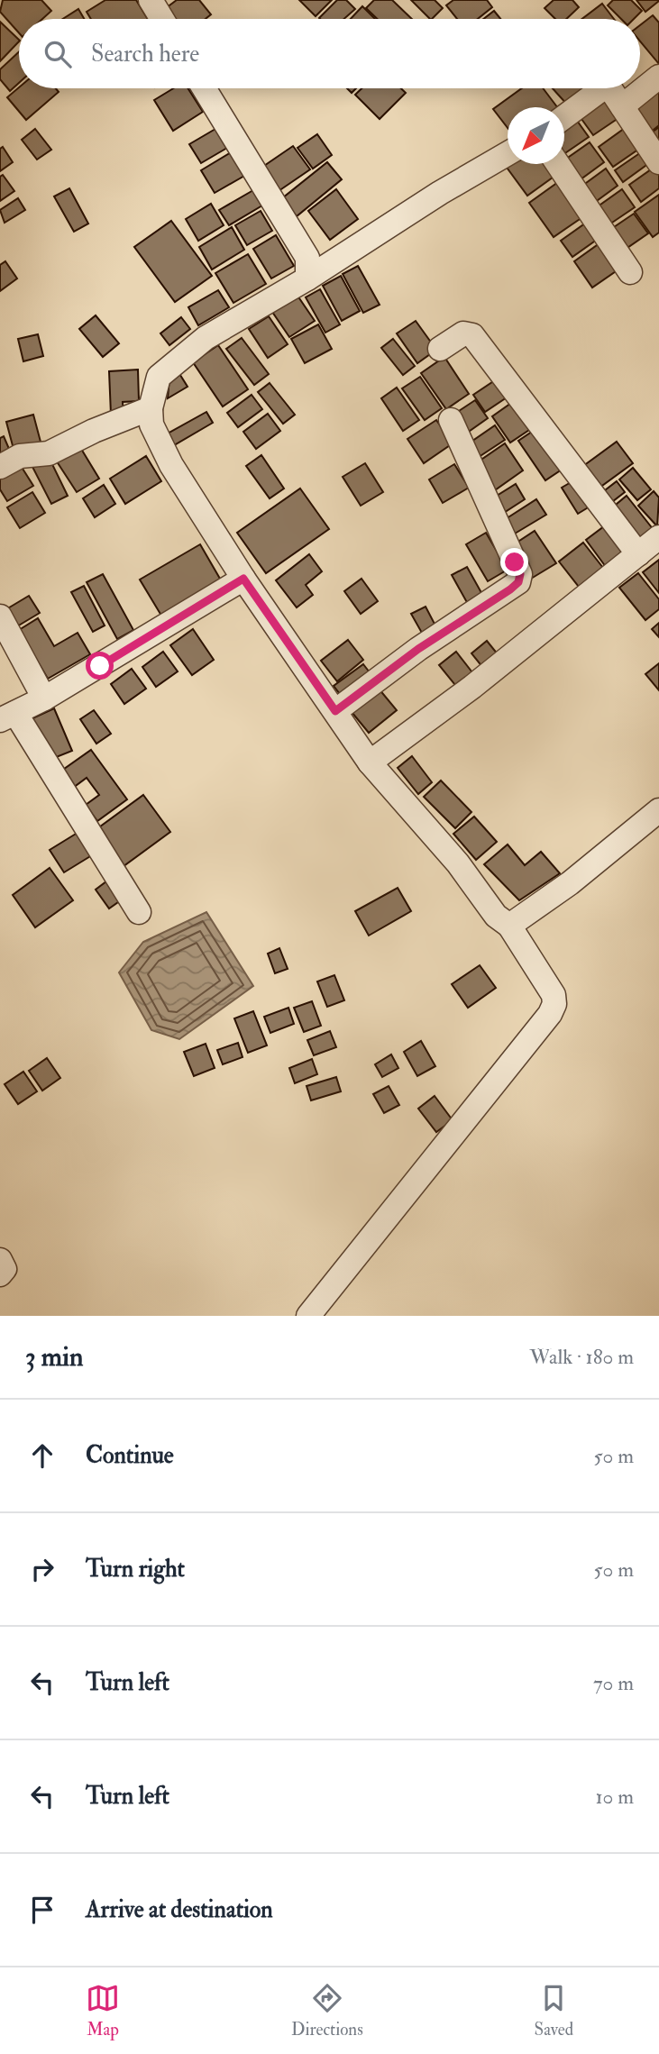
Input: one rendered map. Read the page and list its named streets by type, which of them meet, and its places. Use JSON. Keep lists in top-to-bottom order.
{
  "north": "bottom left",
  "page": {
    "search": "Search here",
    "heading": ["3 min", "Walk · 180 m"],
    "list": [
      ["Continue", "50 m"],
      ["Turn right", "50 m"],
      ["Turn left", "70 m"],
      ["Turn left", "10 m"],
      "Arrive at destination"
    ],
    "nav": ["Map", "Directions", "Saved"]
  }
}
